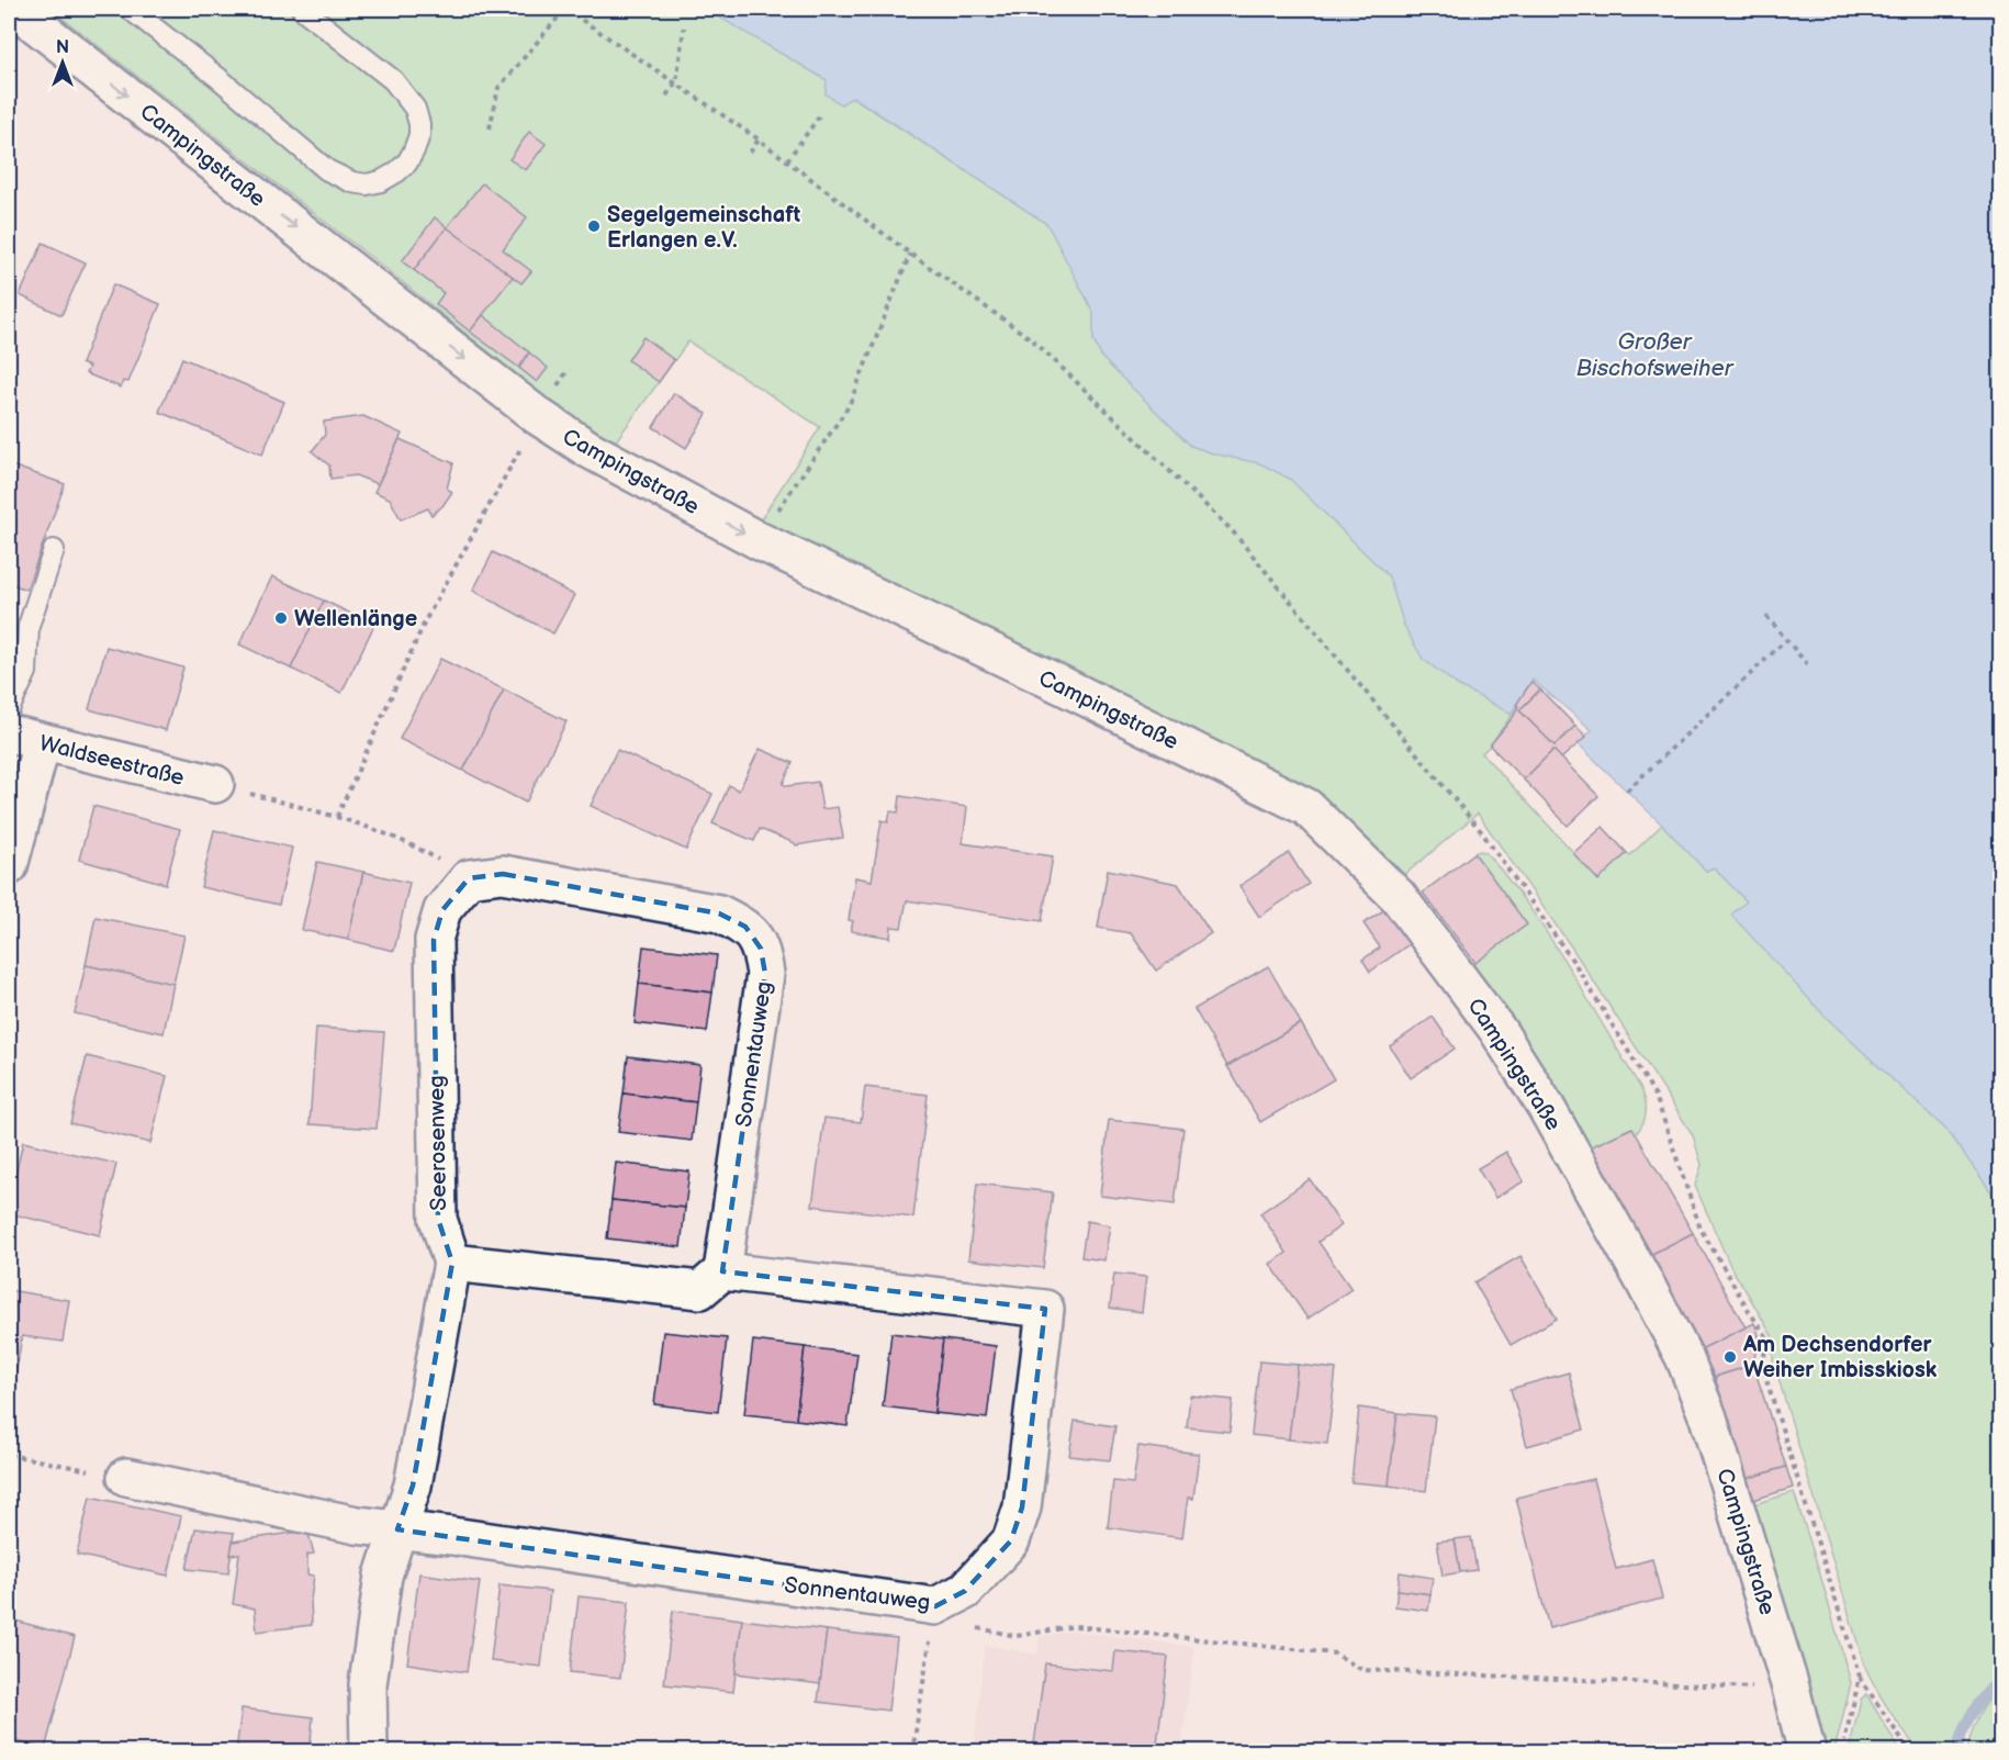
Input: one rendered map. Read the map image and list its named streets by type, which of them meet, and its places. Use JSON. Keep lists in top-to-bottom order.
{
  "streets": {
    "street": [
      "Campingstraße",
      "Waldseestraße",
      "Sonnentauweg",
      "Seerosenweg"
    ]
  },
  "crossings": [
    ["Sonnentauweg", "Seerosenweg"]
  ],
  "water": ["Großer Bischofsweiher"],
  "places": ["Segelgemeinschaft Erlangen e.V.", "Wellenlänge", "Am Dechsendorfer Weiher Imbisskiosk"],
  "north": "top"
}
